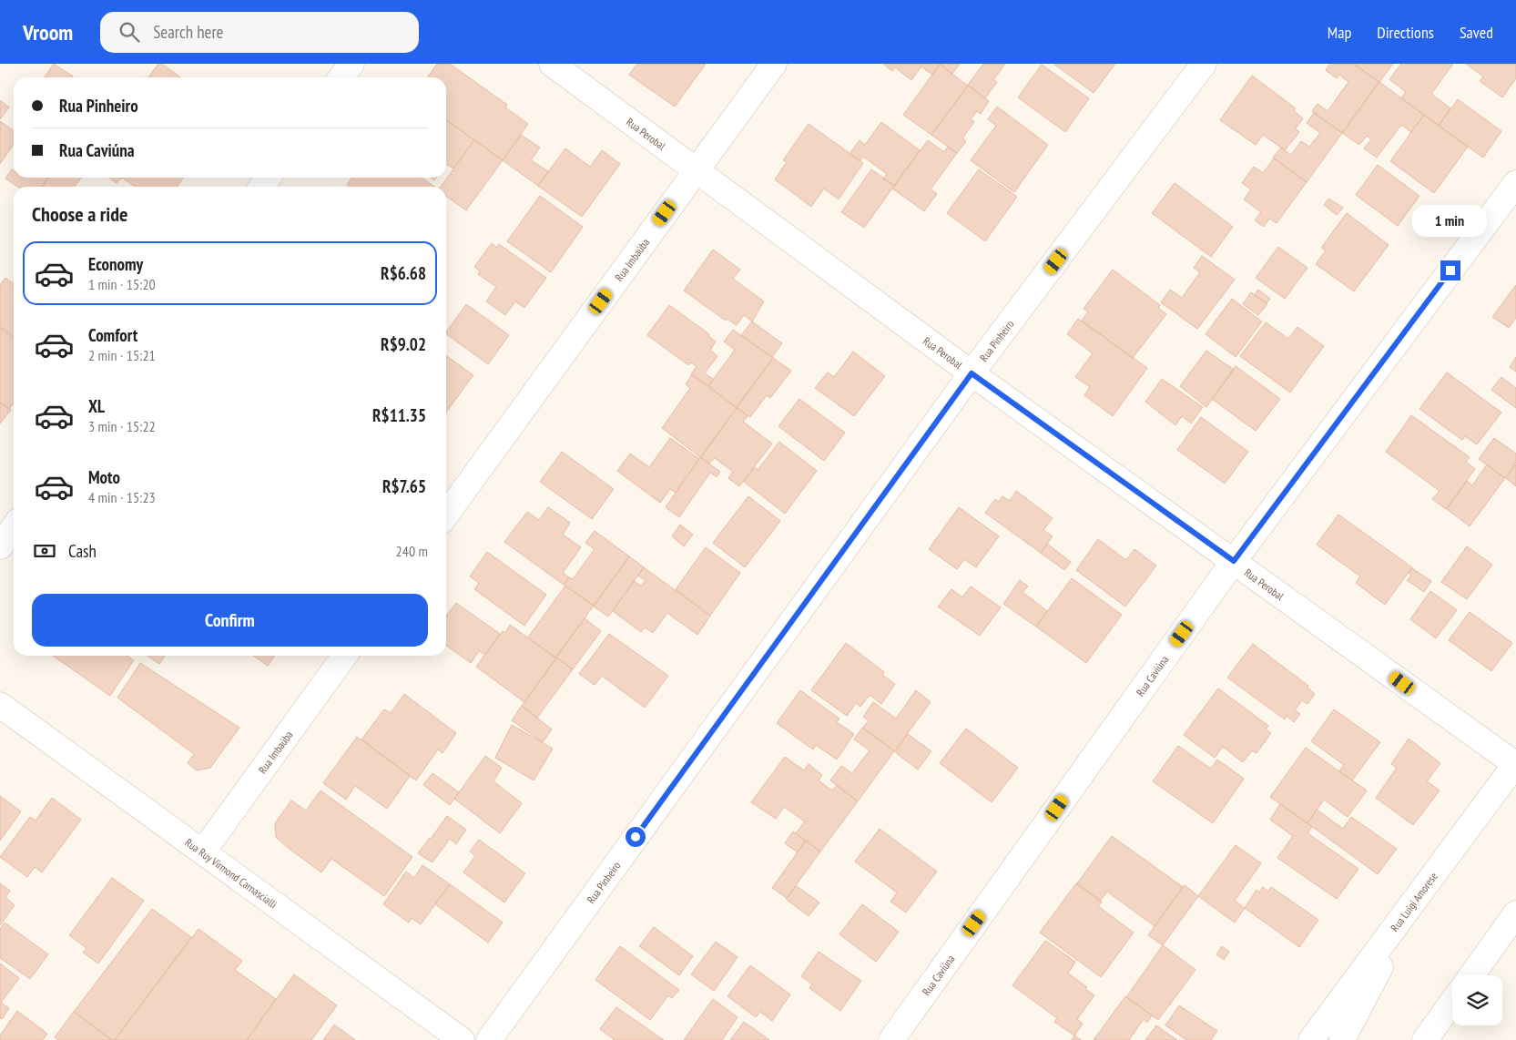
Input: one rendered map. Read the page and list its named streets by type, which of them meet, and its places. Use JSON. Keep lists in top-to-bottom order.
{
  "streets": {
    "street": [
      "Rua Perobal",
      "Rua Imbaúba",
      "Rua Pinheiro",
      "Rua Caviúna",
      "Rua Ruy Virmond Carnascialli",
      "Rua Luigi Amorese"
    ]
  },
  "crossings": [
    ["Rua Perobal", "Rua Imbaúba"],
    ["Rua Perobal", "Rua Pinheiro"],
    ["Rua Perobal", "Rua Caviúna"],
    ["Rua Perobal", "Rua Luigi Amorese"],
    ["Rua Imbaúba", "Rua Ruy Virmond Carnascialli"]
  ],
  "page": {
    "header": "Vroom",
    "search": "Search here",
    "nav": ["Map", "Directions", "Saved"],
    "banner": ["Rua Pinheiro", "Rua Caviúna"],
    "heading": "Choose a ride",
    "bubble": "1 min",
    "list": [
      {
        "name": "Economy",
        "note": "1 min · 15:20",
        "value": "R$6.68"
      },
      {
        "name": "Comfort",
        "note": "2 min · 15:21",
        "value": "R$9.02"
      },
      {
        "name": "XL",
        "note": "3 min · 15:22",
        "value": "R$11.35"
      },
      {
        "name": "Moto",
        "note": "4 min · 15:23",
        "value": "R$7.65"
      }
    ],
    "pay": ["Cash", "240 m"],
    "buttons": "Confirm"
  }
}
